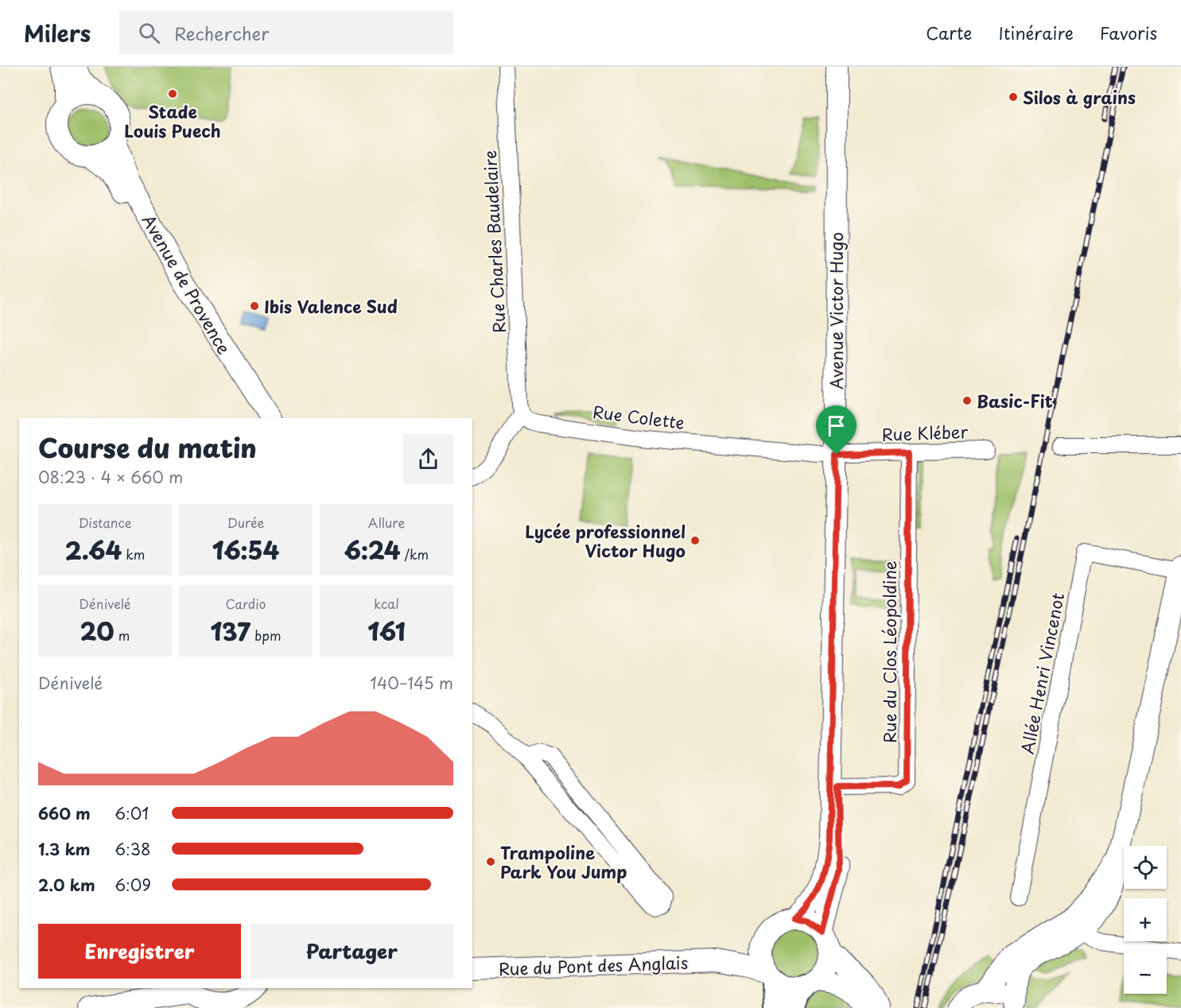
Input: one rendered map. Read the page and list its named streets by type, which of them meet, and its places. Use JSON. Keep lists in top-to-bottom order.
{
  "streets": {
    "main road": ["Avenue de Provence", "Avenue Victor Hugo", "Rue du Pont des Anglais"],
    "street": [
      "Rue Charles Baudelaire",
      "Rue Colette",
      "Rue Kléber",
      "Rue du Clos Léopoldine",
      "Allée Henri Vincenot"
    ]
  },
  "crossings": [
    ["Rue Charles Baudelaire", "Rue Colette"],
    ["Avenue Victor Hugo", "Rue Colette"],
    ["Avenue Victor Hugo", "Rue Kléber"],
    ["Avenue Victor Hugo", "Rue du Clos Léopoldine"],
    ["Avenue Victor Hugo", "Rue du Pont des Anglais"],
    ["Rue Colette", "Rue Kléber"],
    ["Rue Kléber", "Rue du Clos Léopoldine"]
  ],
  "places": [
    "Stade Louis Puech",
    "Silos à grains",
    "Ibis Valence Sud",
    "Basic-Fit",
    "Lycée professionnel Victor Hugo",
    "Trampoline Park You Jump"
  ],
  "page": {
    "header": "Milers",
    "search": "Rechercher",
    "nav": ["Carte", "Itinéraire", "Favoris"],
    "heading": ["Course du matin", "08:23 · 4 × 660 m"],
    "stats": [
      ["Distance", "2.64 km"],
      ["Durée", "16:54"],
      ["Allure", "6:24 /km"],
      ["Dénivelé", "20 m"],
      ["Cardio", "137 bpm"],
      ["kcal", "161"]
    ],
    "chart": ["Dénivelé", "140–145 m"],
    "list": [
      {
        "name": "660 m",
        "note": "6:01"
      },
      {
        "name": "1.3 km",
        "note": "6:38"
      },
      {
        "name": "2.0 km",
        "note": "6:09"
      }
    ],
    "map_buttons": ["+", "−"],
    "buttons": ["Enregistrer", "Partager"]
  }
}
